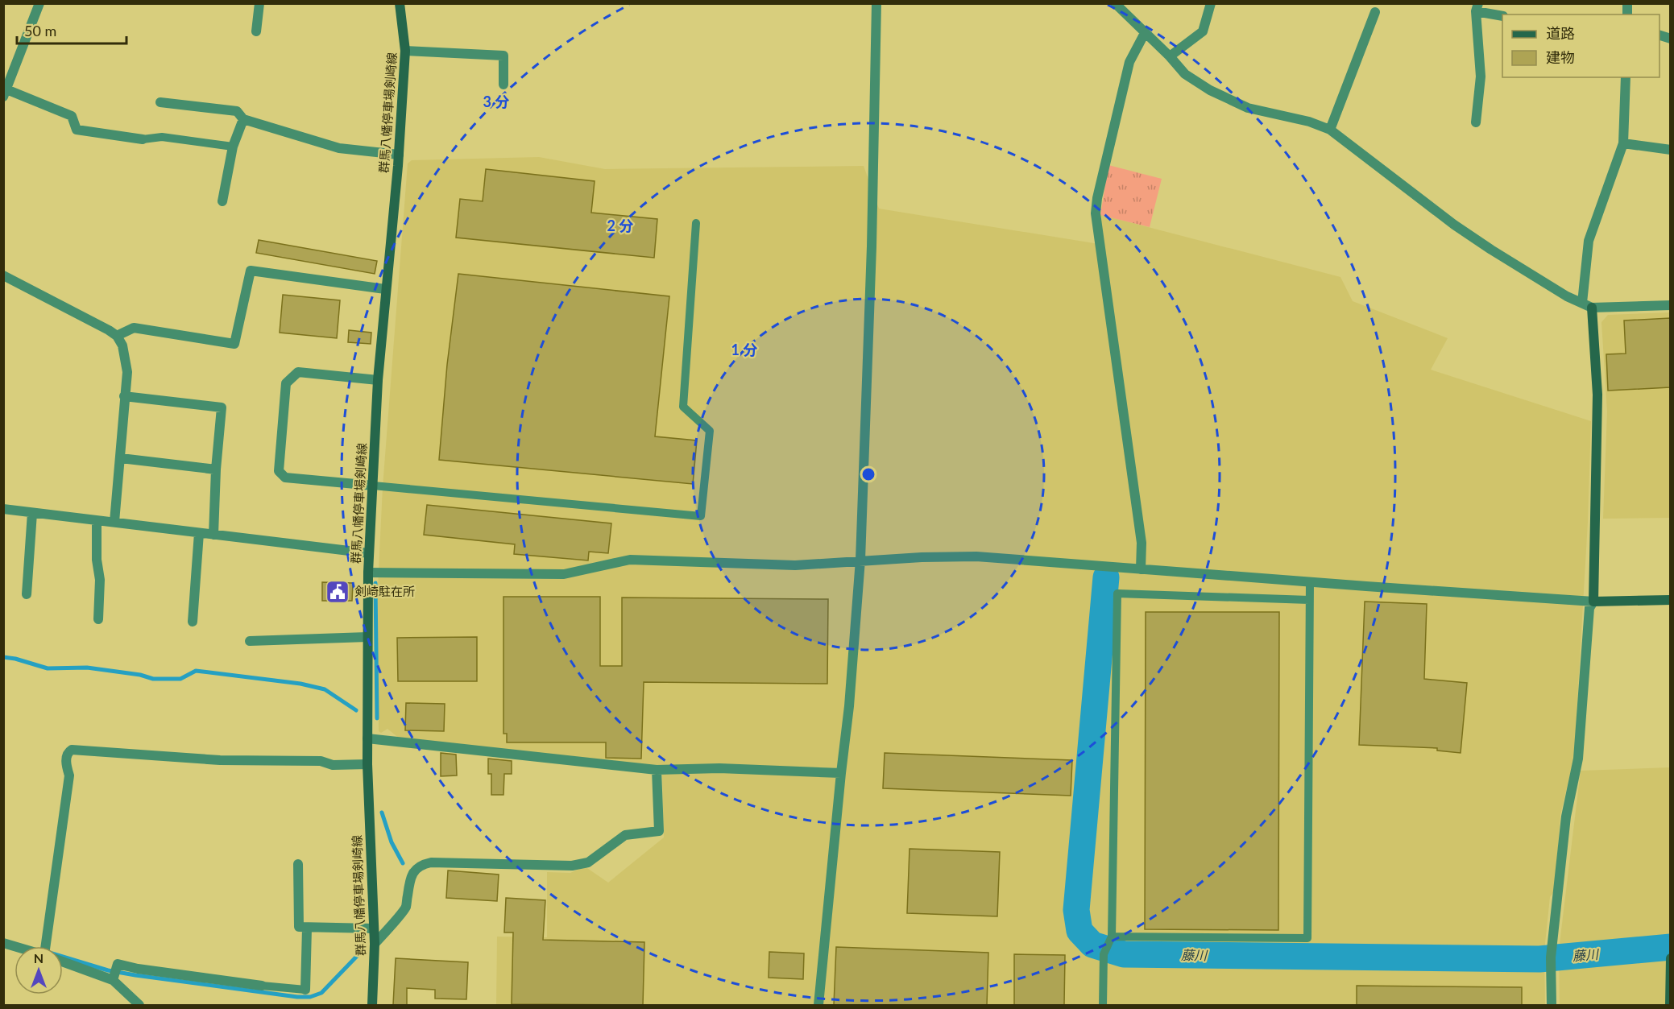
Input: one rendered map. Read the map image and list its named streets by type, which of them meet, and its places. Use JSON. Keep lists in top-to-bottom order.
{
  "streets": {
    "main road": ["群馬八幡停車場剣崎線"]
  },
  "water": ["藤川"],
  "places": {
    "public building": ["剣崎駐在所"]
  },
  "legend": ["道路", "建物"],
  "scale_bar": "50 m",
  "north": "top",
  "rings": ["3 分", "2 分", "1 分"]
}
